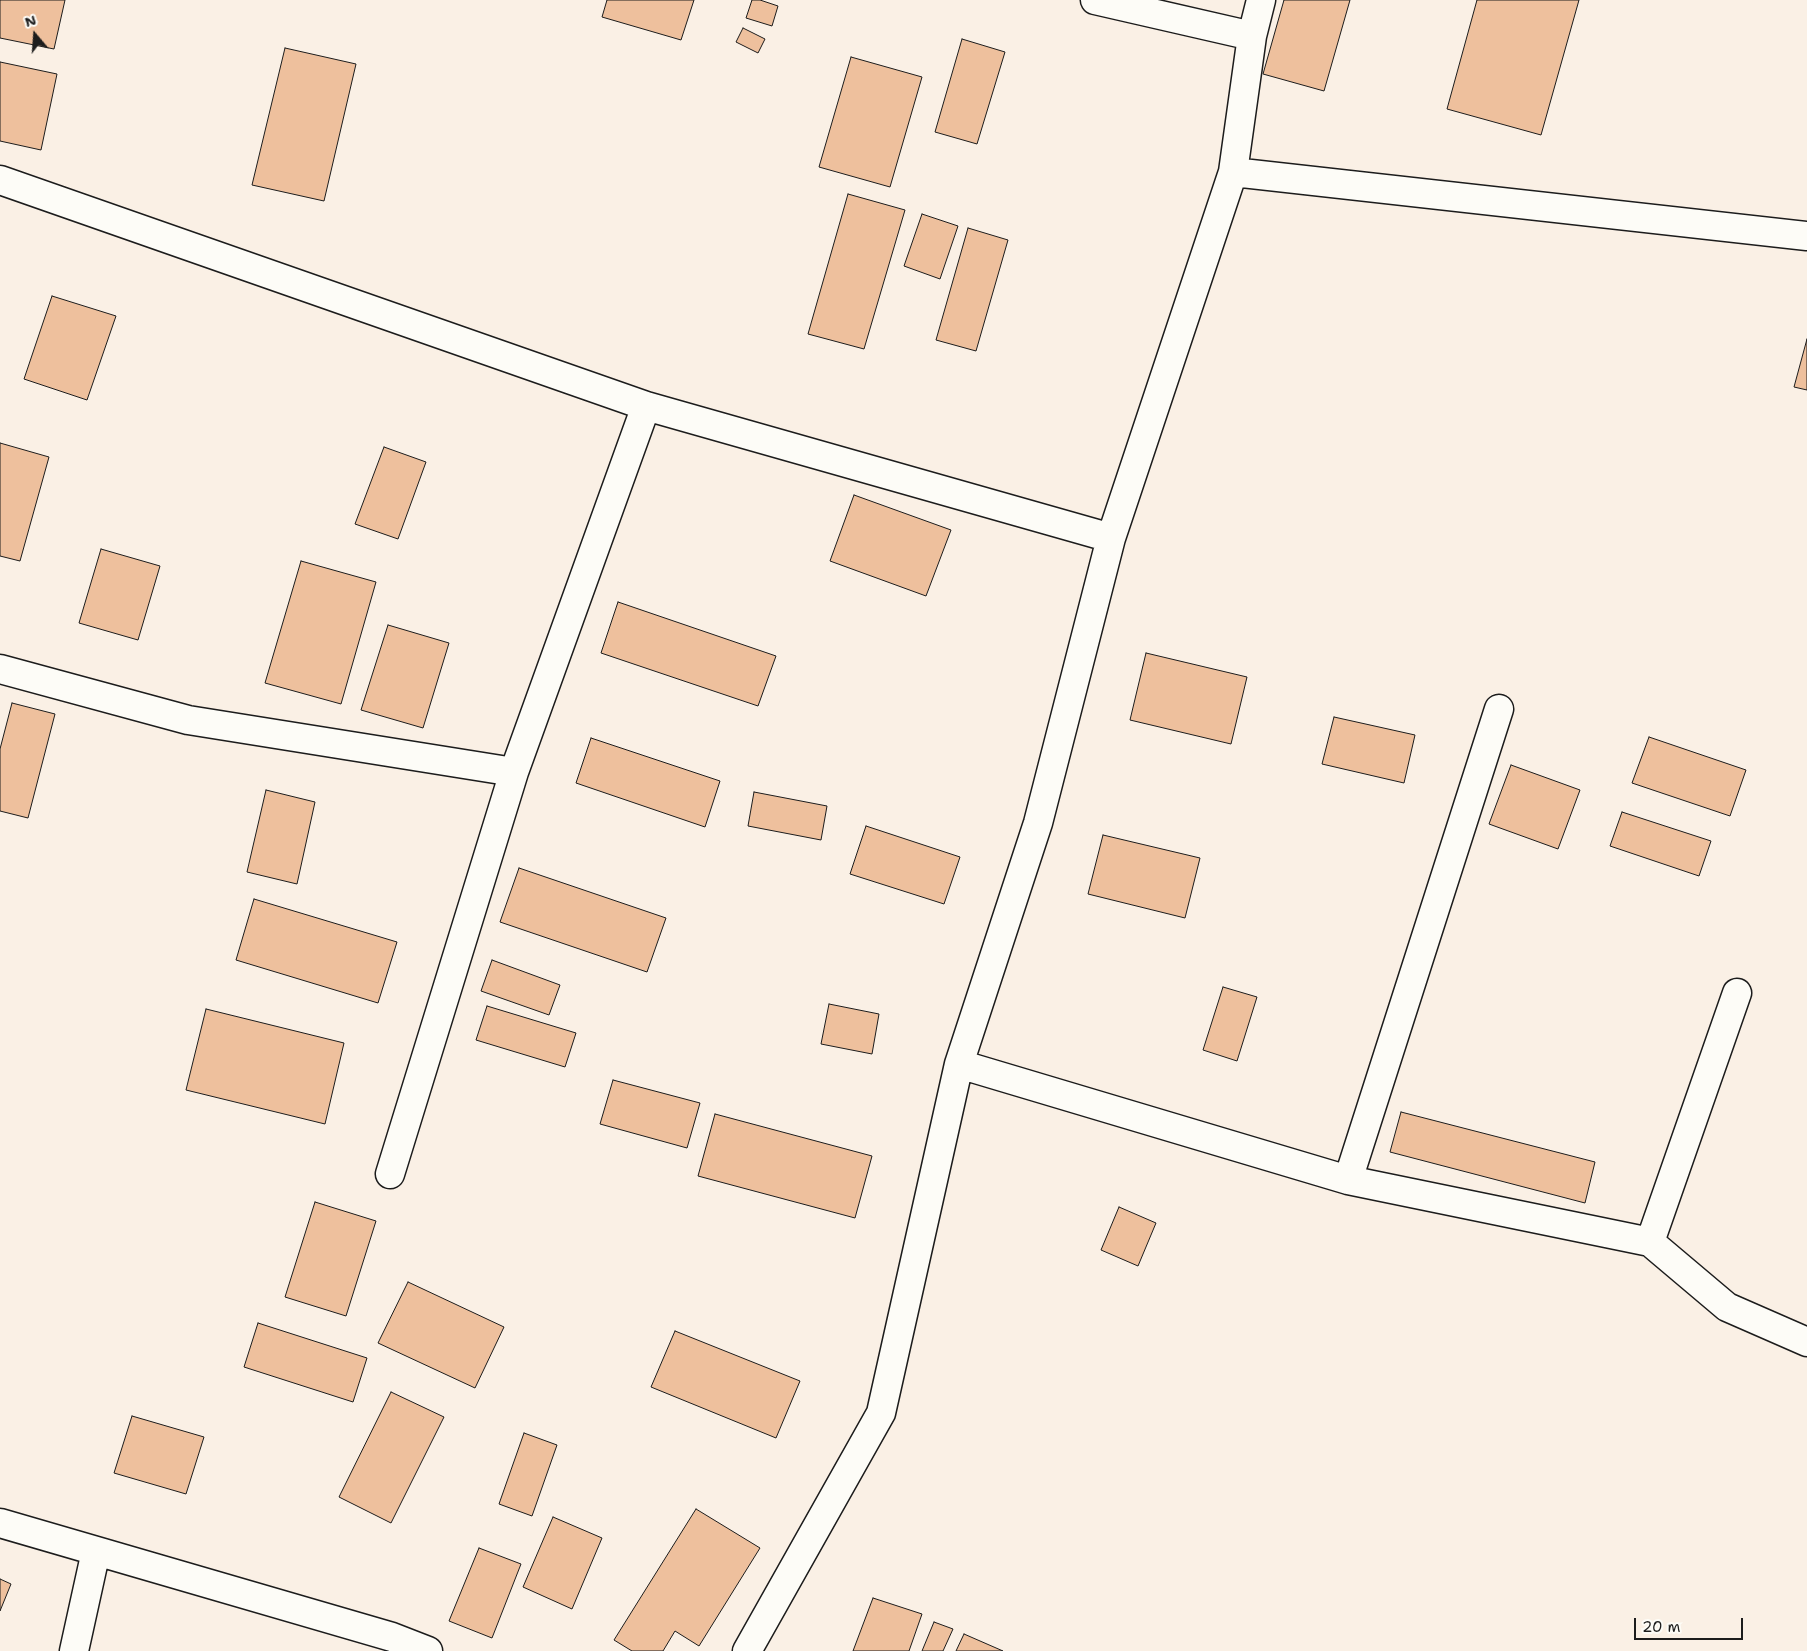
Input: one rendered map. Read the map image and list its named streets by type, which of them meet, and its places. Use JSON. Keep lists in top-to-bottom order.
{
  "scale_bar": "20 m",
  "north": "top"
}
